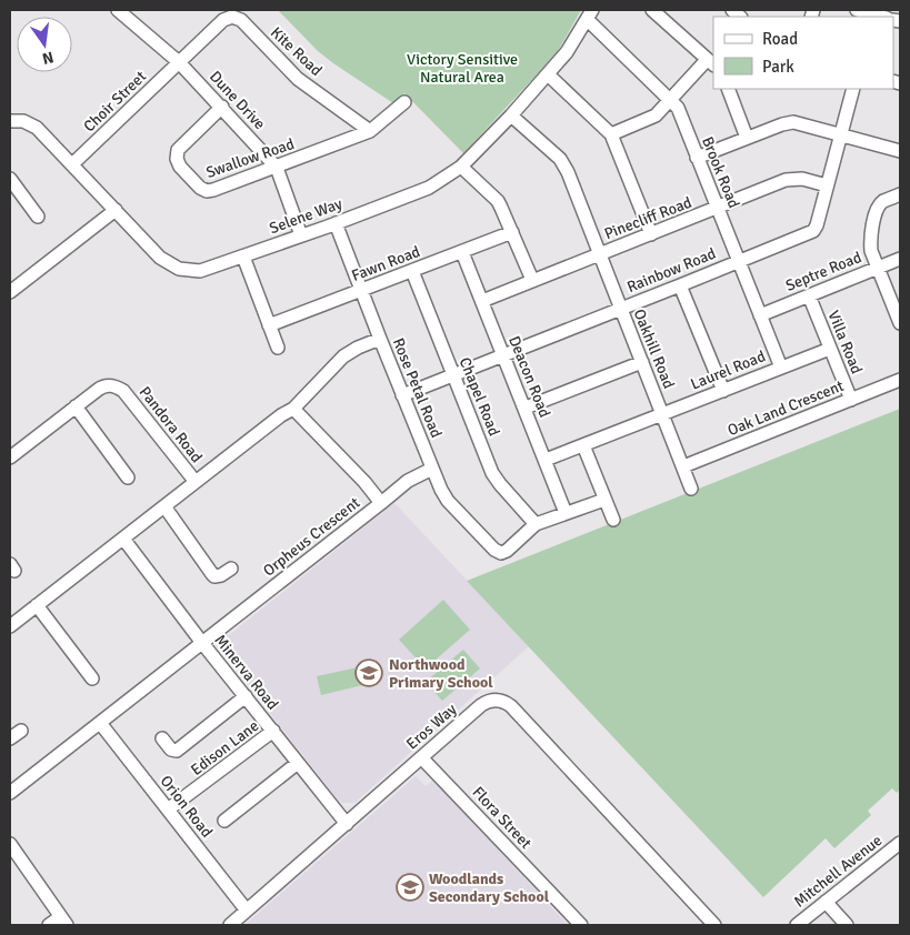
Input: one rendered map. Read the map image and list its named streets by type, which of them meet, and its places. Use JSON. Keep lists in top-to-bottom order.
{
  "streets": {
    "street": [
      "Kite Road",
      "Dune Drive",
      "Choir Street",
      "Swallow Road",
      "Brook Road",
      "Selene Way",
      "Pinecliff Road",
      "Fawn Road",
      "Rainbow Road",
      "Septre Road",
      "Villa Road",
      "Oakhill Road",
      "Laurel Road",
      "Deacon Road",
      "Rose Petal Road",
      "Chapel Road",
      "Oak Land Crescent",
      "Pandora Road",
      "Orpheus Crescent",
      "Minerva Road",
      "Eros Way",
      "Edison Lane",
      "Orion Road",
      "Flora Street",
      "Mitchell Avenue"
    ]
  },
  "crossings": [
    ["Kite Road", "Dune Drive"],
    ["Kite Road", "Choir Street"],
    ["Kite Road", "Swallow Road"],
    ["Dune Drive", "Choir Street"],
    ["Dune Drive", "Swallow Road"],
    ["Dune Drive", "Selene Way"],
    ["Choir Street", "Selene Way"],
    ["Brook Road", "Selene Way"],
    ["Brook Road", "Pinecliff Road"],
    ["Brook Road", "Rainbow Road"],
    ["Brook Road", "Septre Road"],
    ["Brook Road", "Laurel Road"],
    ["Selene Way", "Oakhill Road"],
    ["Selene Way", "Rose Petal Road"],
    ["Pinecliff Road", "Rainbow Road"],
    ["Pinecliff Road", "Oakhill Road"],
    ["Pinecliff Road", "Deacon Road"],
    ["Fawn Road", "Deacon Road"],
    ["Fawn Road", "Rose Petal Road"],
    ["Fawn Road", "Chapel Road"],
    ["Rainbow Road", "Oakhill Road"],
    ["Rainbow Road", "Deacon Road"],
    ["Rainbow Road", "Rose Petal Road"],
    ["Rainbow Road", "Chapel Road"],
    ["Septre Road", "Villa Road"],
    ["Villa Road", "Laurel Road"],
    ["Villa Road", "Oak Land Crescent"],
    ["Oakhill Road", "Laurel Road"],
    ["Oakhill Road", "Oak Land Crescent"],
    ["Laurel Road", "Deacon Road"],
    ["Rose Petal Road", "Chapel Road"],
    ["Orpheus Crescent", "Minerva Road"],
    ["Orpheus Crescent", "Orion Road"],
    ["Minerva Road", "Eros Way"],
    ["Minerva Road", "Edison Lane"],
    ["Eros Way", "Orion Road"],
    ["Eros Way", "Flora Street"],
    ["Edison Lane", "Orion Road"]
  ],
  "parks": ["Victory Sensitive Natural Area"],
  "places": {
    "school or university": ["Northwood Primary School", "Woodlands Secondary School"]
  },
  "legend": ["Road", "Park"],
  "north": "bottom"
}
